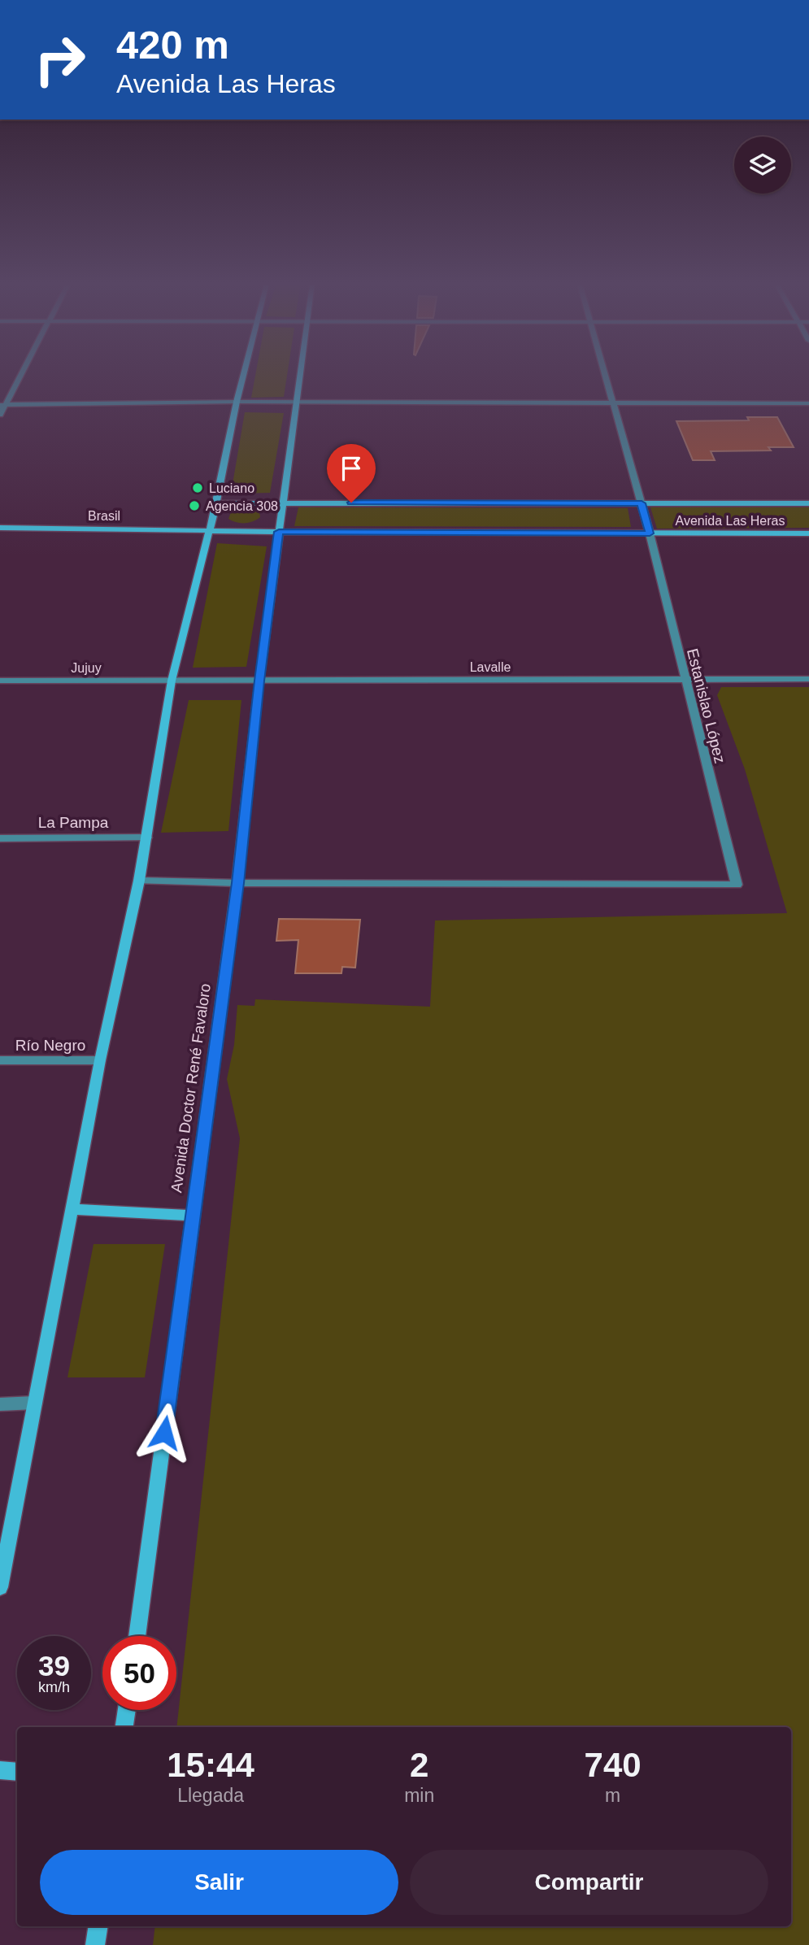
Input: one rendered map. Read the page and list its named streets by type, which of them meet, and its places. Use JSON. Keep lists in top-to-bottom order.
{
  "streets": {
    "main road": ["Brasil", "Avenida Las Heras", "Avenida Doctor René Favaloro"],
    "street": [
      "Lavalle",
      "Jujuy",
      "Estanislao López",
      "La Pampa",
      "Río Negro"
    ]
  },
  "crossings": [
    ["Brasil", "Avenida Las Heras"],
    ["Avenida Las Heras", "Estanislao López"],
    ["Avenida Las Heras", "Avenida Doctor René Favaloro"],
    ["Lavalle", "Jujuy"],
    ["Lavalle", "Estanislao López"],
    ["Lavalle", "Avenida Doctor René Favaloro"],
    ["Estanislao López", "Avenida Doctor René Favaloro"]
  ],
  "places": ["Luciano", "Agencia 308"],
  "page": {
    "turn": ["420 m", "Avenida Las Heras"],
    "speed": "39 km/h",
    "limit": "50",
    "eta": [
      "15:44",
      "Llegada",
      "2",
      "min",
      "740",
      "m"
    ],
    "buttons": ["Salir", "Compartir"]
  }
}
